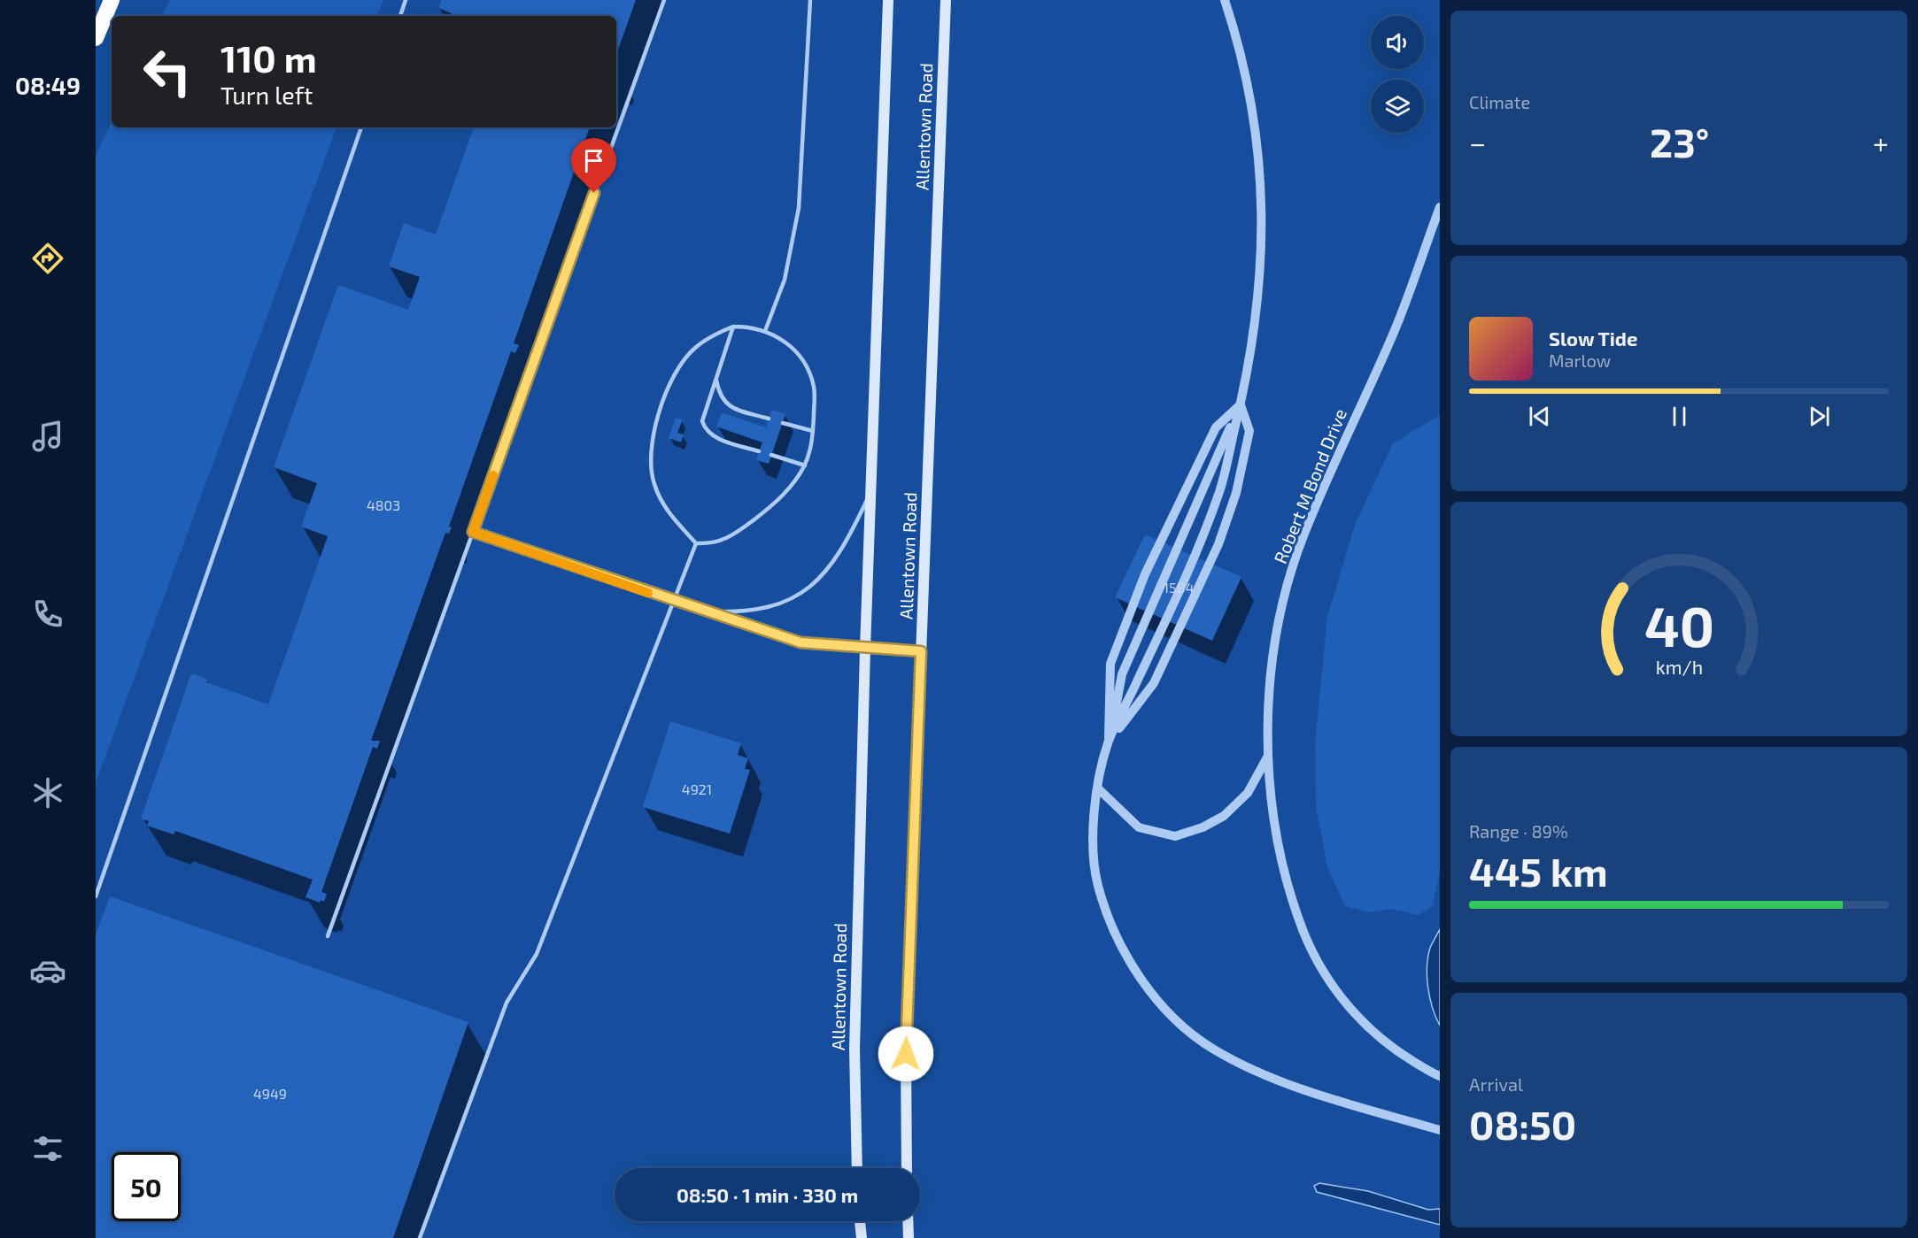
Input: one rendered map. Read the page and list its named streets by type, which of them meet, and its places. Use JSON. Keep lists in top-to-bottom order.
{
  "streets": {
    "main road": ["Allentown Road"],
    "street": ["Robert M Bond Drive"]
  },
  "house_numbers": [
    "4803",
    "1584",
    "4921",
    "4949"
  ],
  "page": {
    "tabs": "08:49",
    "tile": [
      "Climate",
      ["Range · 89%", "445 km"],
      ["Arrival", "08:50"]
    ],
    "turn": ["110 m", "Turn left"],
    "heat": ["−", "23°", "+"],
    "song": ["Slow Tide", "Marlow"],
    "limit": "50",
    "trip": "08:50 · 1 min · 330 m",
    "gauge": ["40", "km/h"]
  }
}
